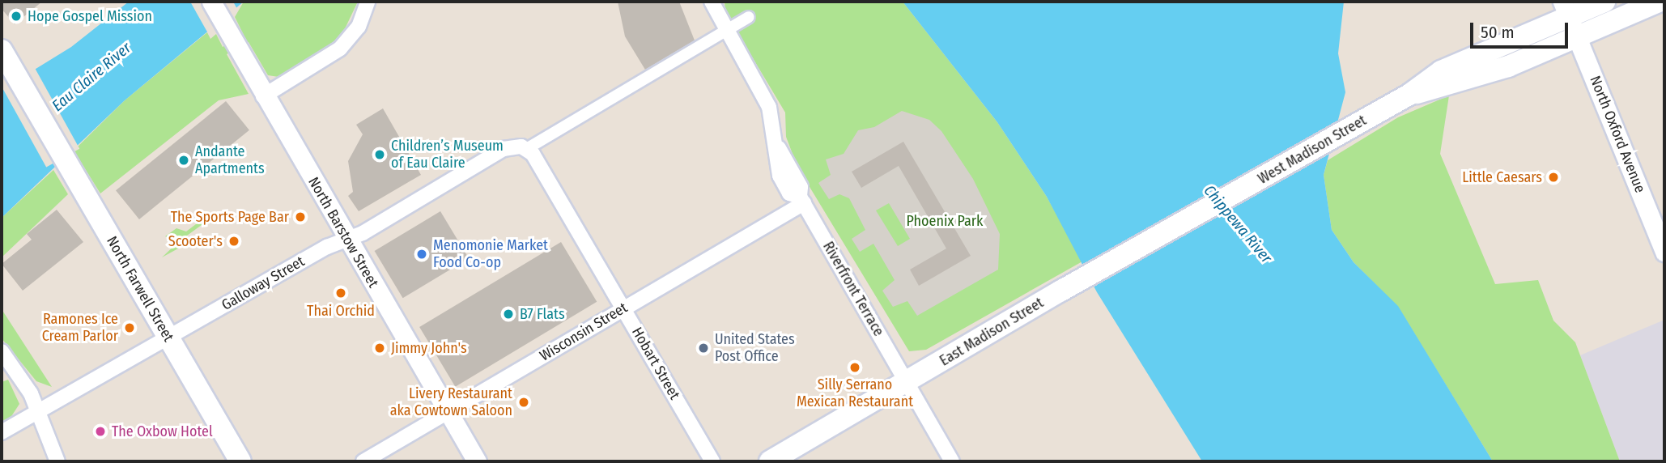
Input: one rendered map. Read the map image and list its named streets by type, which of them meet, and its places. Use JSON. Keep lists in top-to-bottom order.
{
  "streets": {
    "main road": ["West Madison Street", "North Farwell Street", "East Madison Street"],
    "street": [
      "North Oxford Avenue",
      "North Barstow Street",
      "Galloway Street",
      "Riverfront Terrace",
      "Wisconsin Street",
      "Hobart Street"
    ]
  },
  "crossings": [
    ["North Oxford Avenue", "West Madison Street"],
    ["West Madison Street", "East Madison Street"],
    ["North Barstow Street", "Galloway Street"],
    ["North Barstow Street", "Wisconsin Street"],
    ["Galloway Street", "North Farwell Street"],
    ["Galloway Street", "Hobart Street"],
    ["Riverfront Terrace", "Wisconsin Street"],
    ["Riverfront Terrace", "East Madison Street"],
    ["Wisconsin Street", "Hobart Street"]
  ],
  "water": ["Eau Claire River", "Chippewa River"],
  "parks": ["Phoenix Park"],
  "places": [
    "Hope Gospel Mission",
    "Children’s Museum of Eau Claire",
    "Andante Apartments",
    "Little Caesars",
    "The Sports Page Bar",
    "Scooter's",
    "Menomonie Market Food Co-op",
    "Thai Orchid",
    "B7 Flats",
    "Ramones Ice Cream Parlor",
    "Jimmy John's",
    "United States Post Office",
    "Silly Serrano Mexican Restaurant",
    "Livery Restaurant aka Cowtown Saloon",
    "The Oxbow Hotel"
  ],
  "scale_bar": "50 m"
}
